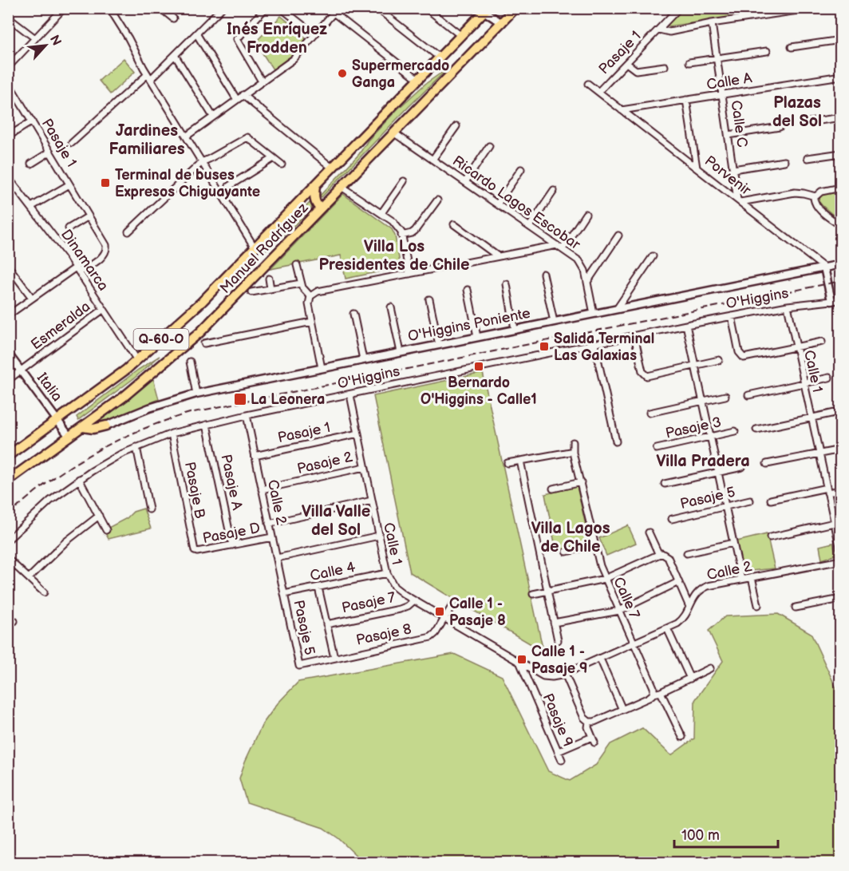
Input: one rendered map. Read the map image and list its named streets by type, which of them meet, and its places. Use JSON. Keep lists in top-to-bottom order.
{
  "streets": {
    "main road": ["Manuel Rodríguez", "Q-60-O"],
    "street": [
      "Pasaje 1",
      "Calle A",
      "Calle C",
      "Porvenir",
      "Ricardo Lagos Escobar",
      "Dinamarca",
      "O'Higgins",
      "O'Higgins Poniente",
      "Esmeralda",
      "Calle 1",
      "Italia",
      "Pasaje 3",
      "Pasaje 2",
      "Pasaje A",
      "Pasaje B",
      "Pasaje 5",
      "Calle 2",
      "Pasaje D",
      "Calle 4",
      "Calle 7",
      "Pasaje 7",
      "Pasaje 8",
      "Pasaje 9"
    ]
  },
  "crossings": [
    ["Pasaje 1", "Porvenir"],
    ["Pasaje 1", "Calle 1"],
    ["Pasaje 1", "Calle 2"],
    ["Calle A", "Calle C"],
    ["Calle A", "Porvenir"],
    ["Calle C", "Porvenir"],
    ["Porvenir", "O'Higgins Poniente"],
    ["Ricardo Lagos Escobar", "Manuel Rodríguez"],
    ["Ricardo Lagos Escobar", "O'Higgins Poniente"],
    ["Manuel Rodríguez", "Dinamarca"],
    ["Manuel Rodríguez", "Italia"],
    ["Dinamarca", "Esmeralda"],
    ["O'Higgins", "Calle 1"],
    ["O'Higgins", "Pasaje A"],
    ["O'Higgins", "Pasaje B"],
    ["O'Higgins", "Calle 2"],
    ["Esmeralda", "Italia"],
    ["Calle 1", "Pasaje 2"],
    ["Calle 1", "Calle 2"],
    ["Calle 1", "Calle 4"],
    ["Calle 1", "Pasaje 7"],
    ["Calle 1", "Pasaje 8"],
    ["Calle 1", "Pasaje 9"],
    ["Pasaje 2", "Calle 2"],
    ["Pasaje A", "Pasaje D"],
    ["Pasaje B", "Pasaje D"],
    ["Pasaje 5", "Calle 2"],
    ["Pasaje 5", "Calle 4"],
    ["Pasaje 5", "Pasaje 8"],
    ["Calle 2", "Pasaje D"],
    ["Calle 2", "Calle 4"],
    ["Calle 2", "Calle 7"]
  ],
  "districts": [
    "Inés Enríquez Frodden",
    "Plazas del Sol",
    "Jardines Familiares",
    "Villa Los Presidentes de Chile",
    "Villa Pradera",
    "Villa Valle del Sol",
    "Villa Lagos de Chile"
  ],
  "places": {
    "other": ["Supermercado Ganga"],
    "transit": [
      "Terminal de buses Expresos Chiguayante",
      "Salida Terminal Las Galaxias",
      "Bernardo O'Higgins - Calle1",
      "La Leonera",
      "Calle 1 - Pasaje 8",
      "Calle 1 - Pasaje 9"
    ]
  },
  "scale_bar": "100 m",
  "north": "top right"
}
